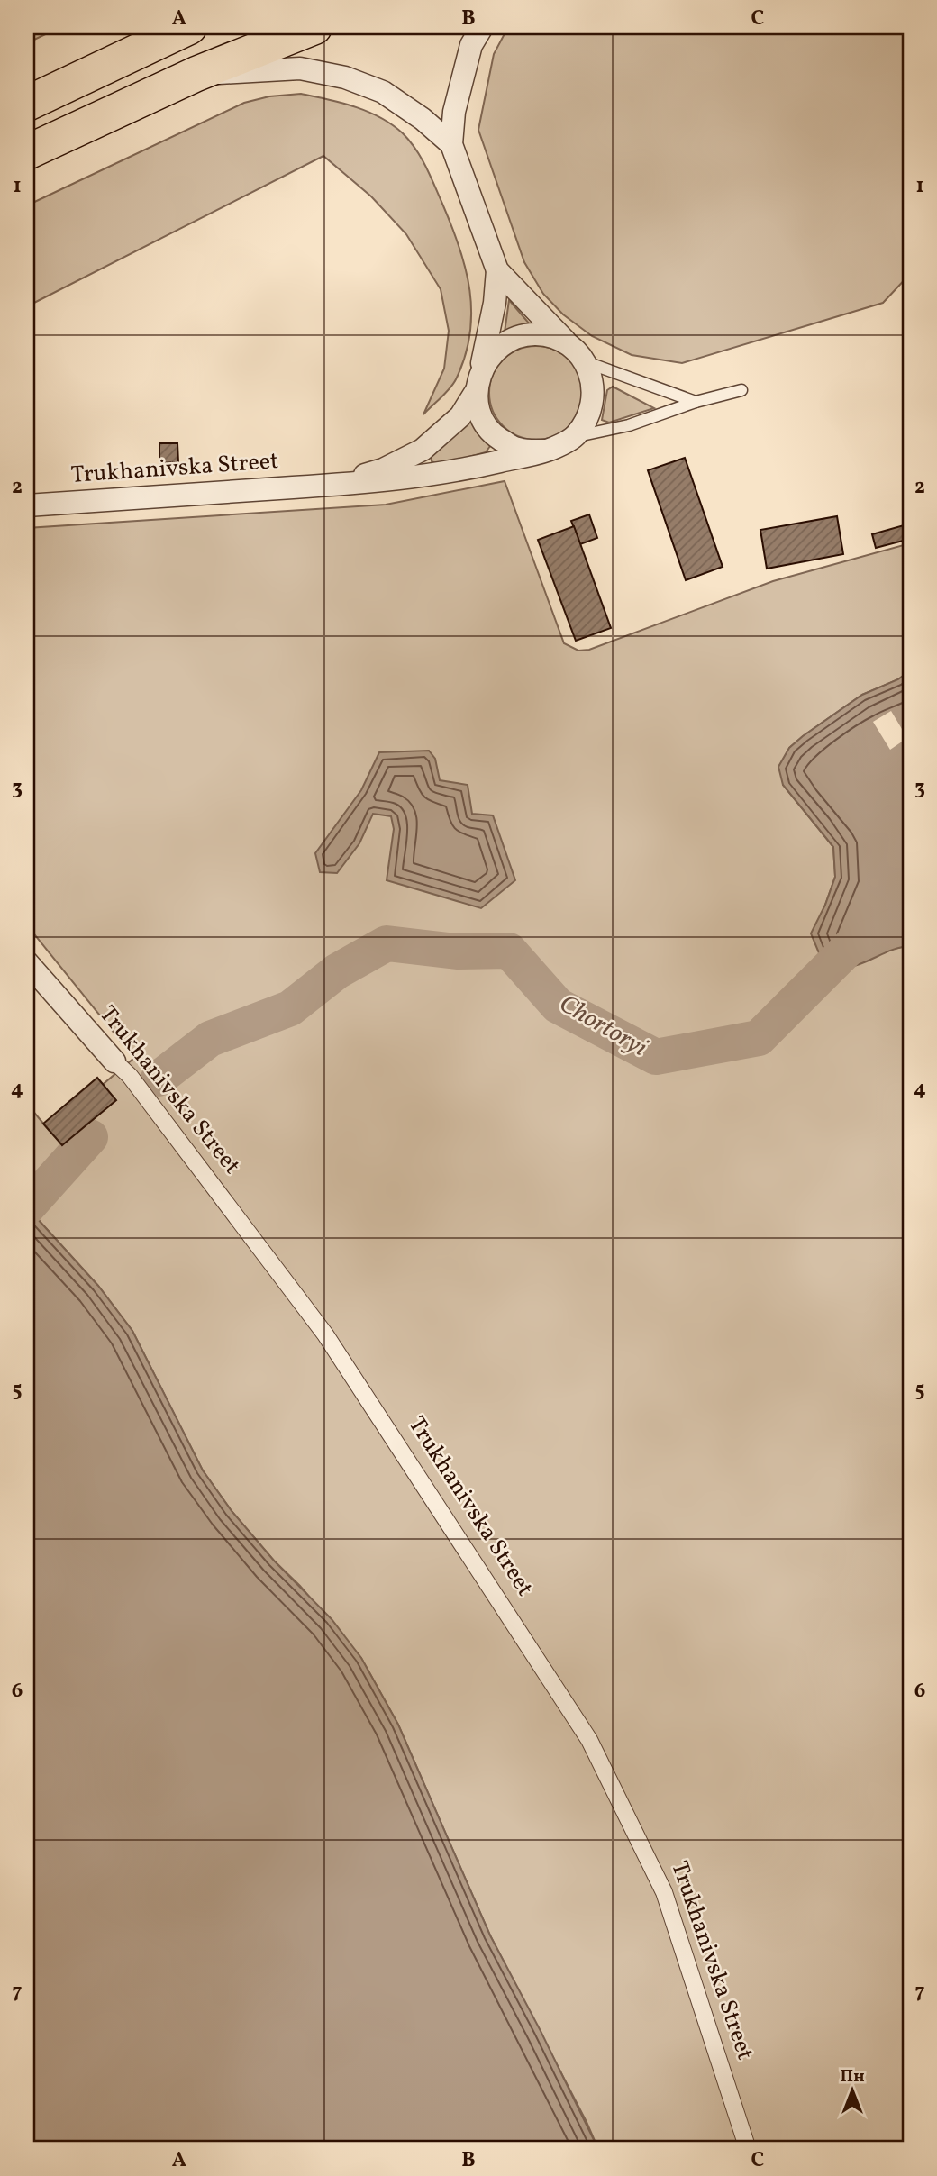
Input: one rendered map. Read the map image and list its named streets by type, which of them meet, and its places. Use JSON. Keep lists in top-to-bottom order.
{
  "streets": {
    "street": ["Trukhanivska Street"]
  },
  "water": ["Chortoryi"],
  "north": "top",
  "grid": {
    "columns": ["A", "B", "C"],
    "rows": [
      "1",
      "2",
      "3",
      "4",
      "5",
      "6",
      "7"
    ]
  }
}
